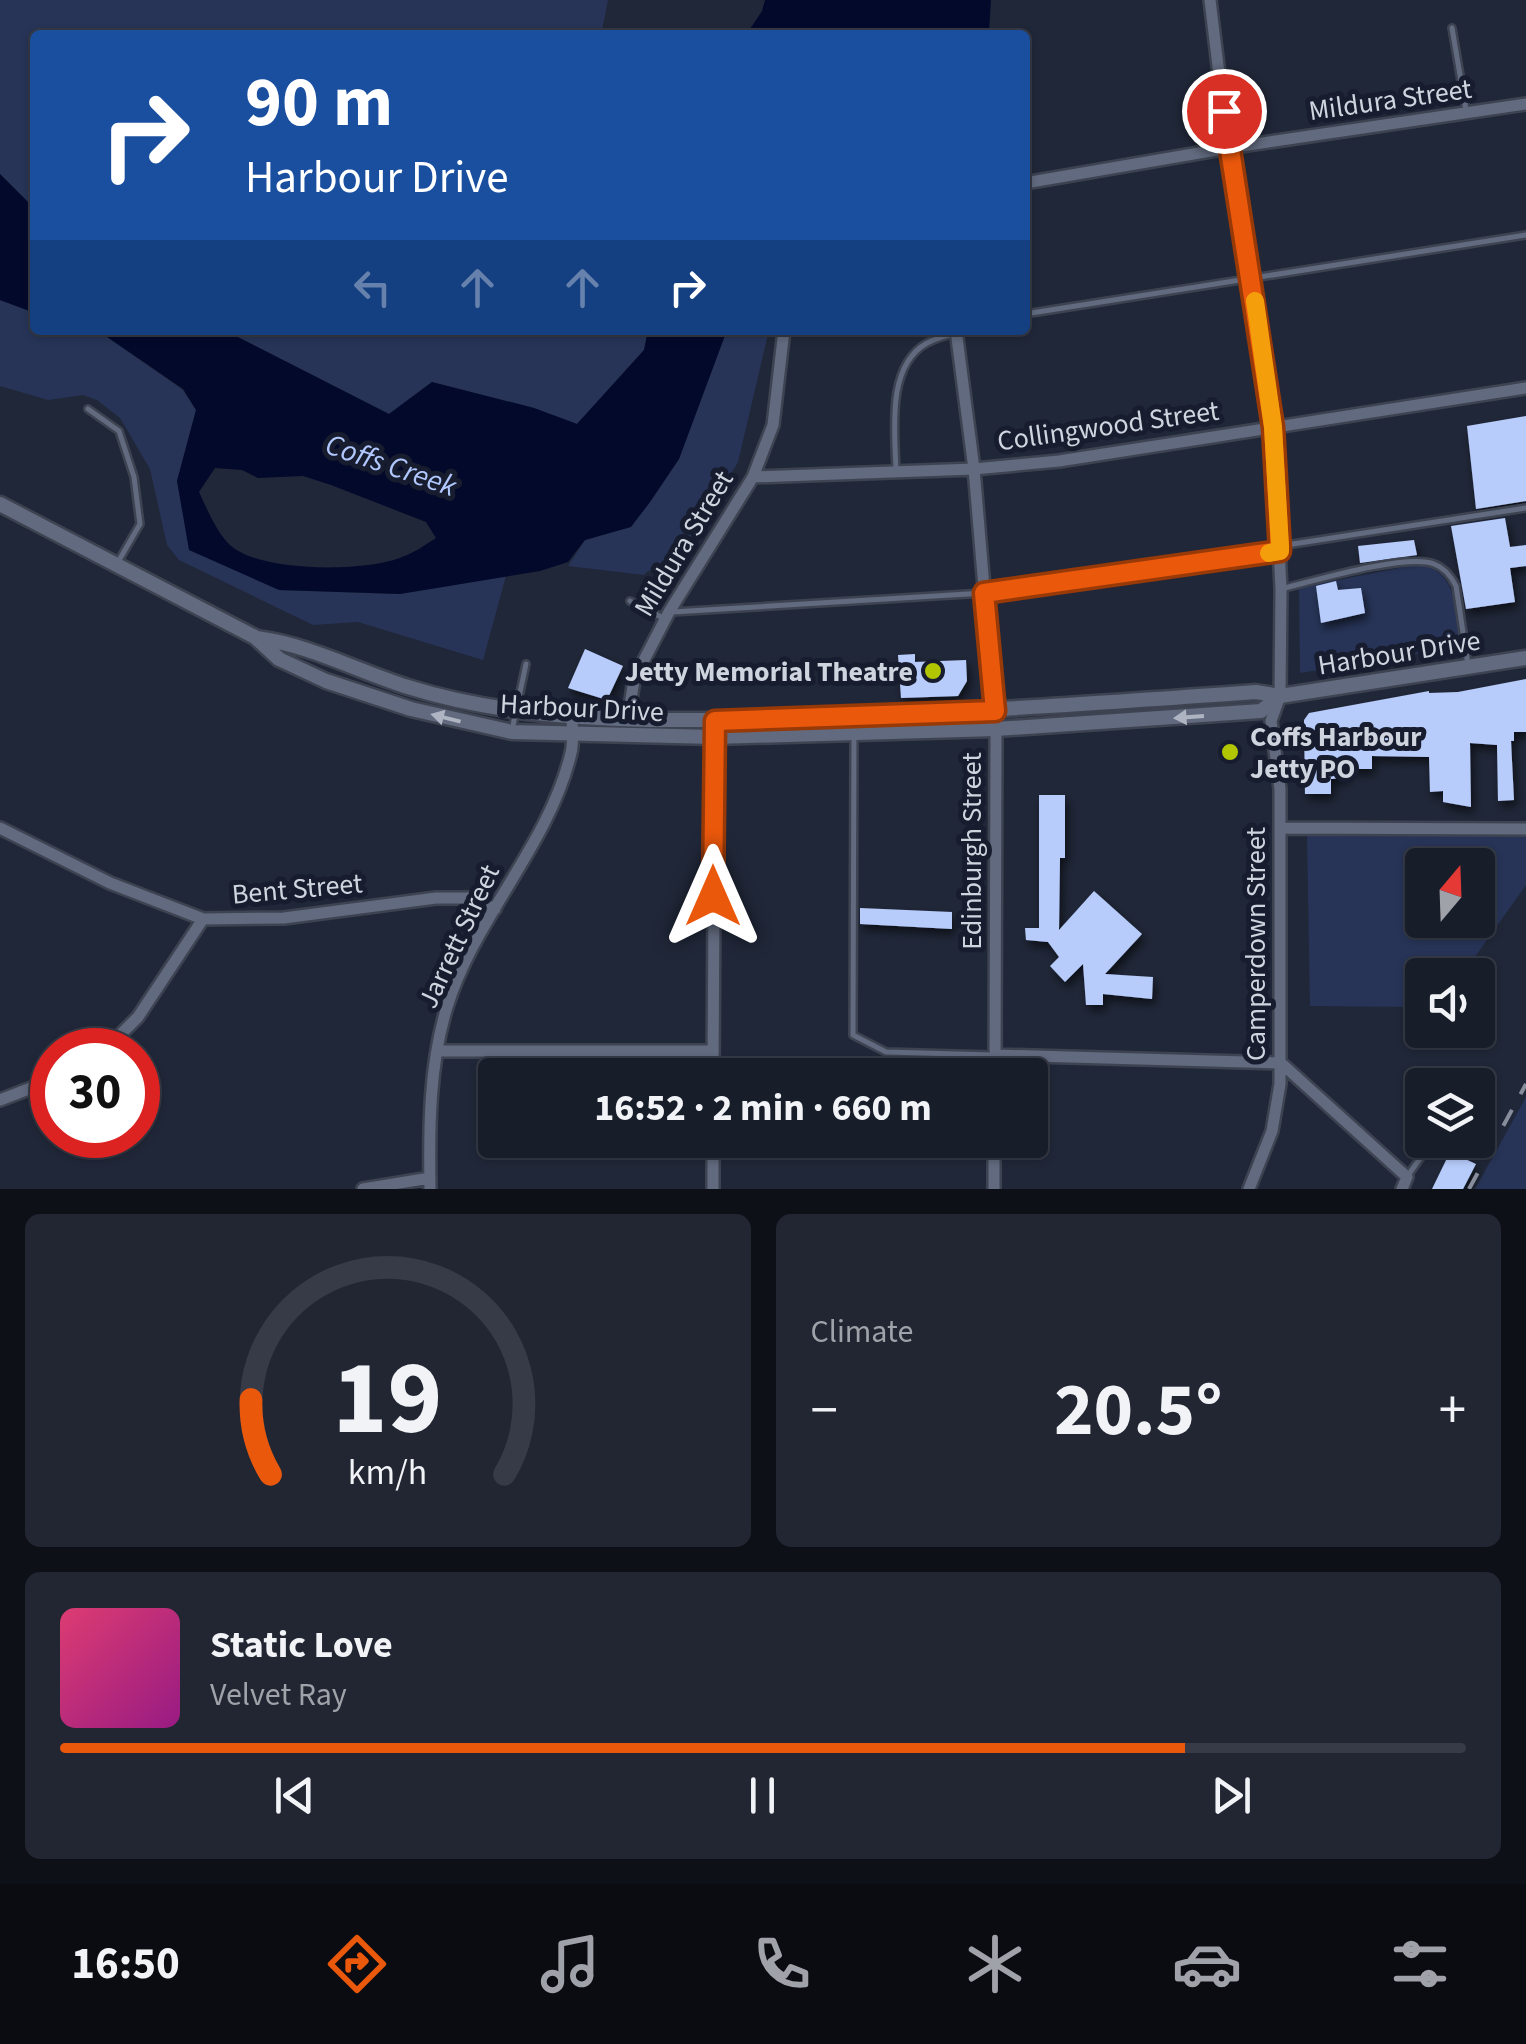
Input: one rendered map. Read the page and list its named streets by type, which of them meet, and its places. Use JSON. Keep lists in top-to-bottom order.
{
  "streets": {
    "street": [
      "Mildura Street",
      "Collingwood Street",
      "Harbour Drive",
      "Edinburgh Street",
      "Bent Street",
      "Jarrett Street",
      "Camperdown Street"
    ]
  },
  "crossings": [
    ["Mildura Street", "Collingwood Street"],
    ["Mildura Street", "Harbour Drive"],
    ["Mildura Street", "Camperdown Street"],
    ["Collingwood Street", "Edinburgh Street"],
    ["Collingwood Street", "Camperdown Street"],
    ["Harbour Drive", "Edinburgh Street"],
    ["Harbour Drive", "Jarrett Street"],
    ["Harbour Drive", "Camperdown Street"],
    ["Bent Street", "Jarrett Street"]
  ],
  "water": ["Coffs Creek"],
  "places": ["Jetty Memorial Theatre", "Coffs Harbour Jetty PO"],
  "north": "top",
  "page": {
    "turn": ["90 m", "Harbour Drive"],
    "limit": "30",
    "trip": "16:52 · 2 min · 660 m",
    "tile": "Climate",
    "heat": ["−", "20.5°", "+"],
    "song": ["Static Love", "Velvet Ray"],
    "tabs": "16:50",
    "gauge": ["19", "km/h"]
  }
}
